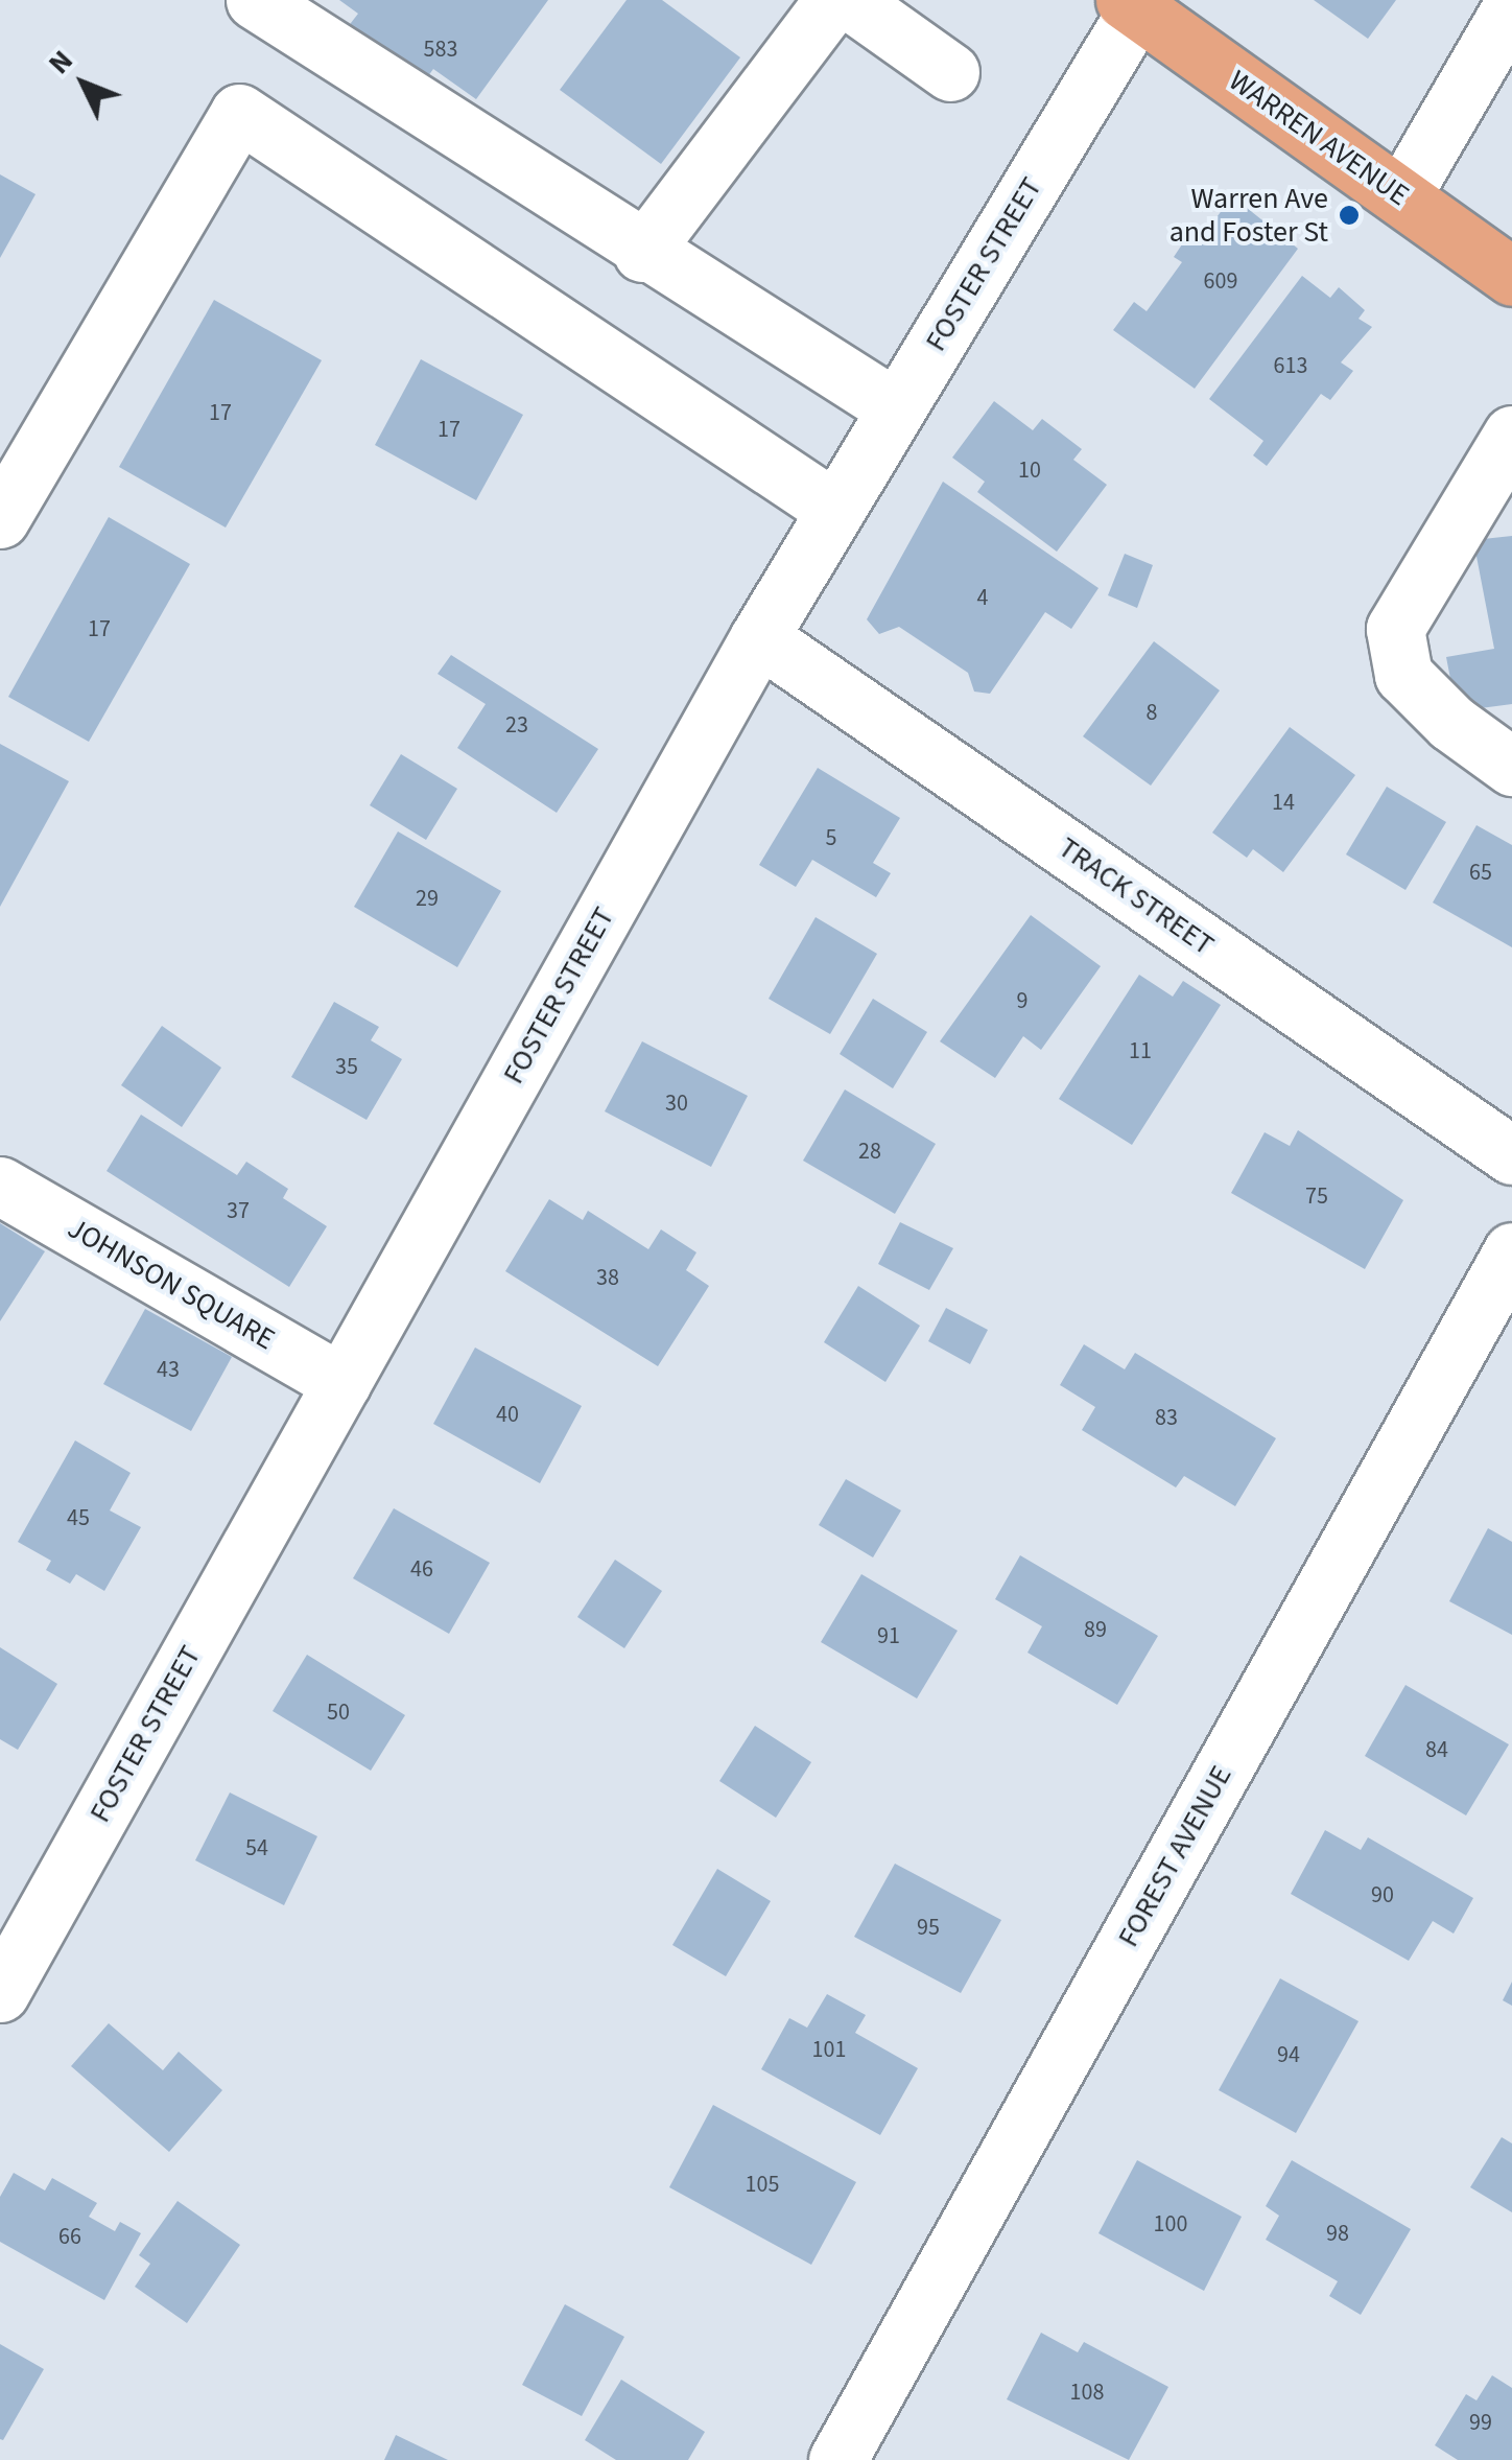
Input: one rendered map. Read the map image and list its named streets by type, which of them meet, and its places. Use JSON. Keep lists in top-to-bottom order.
{
  "streets": {
    "main road": ["WARREN AVENUE"],
    "street": [
      "FOSTER STREET",
      "TRACK STREET",
      "JOHNSON SQUARE",
      "FOREST AVENUE"
    ]
  },
  "crossings": [
    ["WARREN AVENUE", "FOSTER STREET"],
    ["FOSTER STREET", "TRACK STREET"],
    ["FOSTER STREET", "JOHNSON SQUARE"]
  ],
  "places": ["Warren Ave and Foster St"],
  "house_numbers": [
    "583",
    "609",
    "613",
    "17",
    "17",
    "10",
    "4",
    "17",
    "8",
    "23",
    "14",
    "5",
    "65",
    "29",
    "9",
    "11",
    "35",
    "30",
    "28",
    "75",
    "37",
    "38",
    "43",
    "40",
    "83",
    "45",
    "46",
    "89",
    "91",
    "50",
    "84",
    "54",
    "90",
    "95",
    "101",
    "94",
    "105",
    "100",
    "98",
    "66",
    "108",
    "99"
  ],
  "north": "top left"
}
